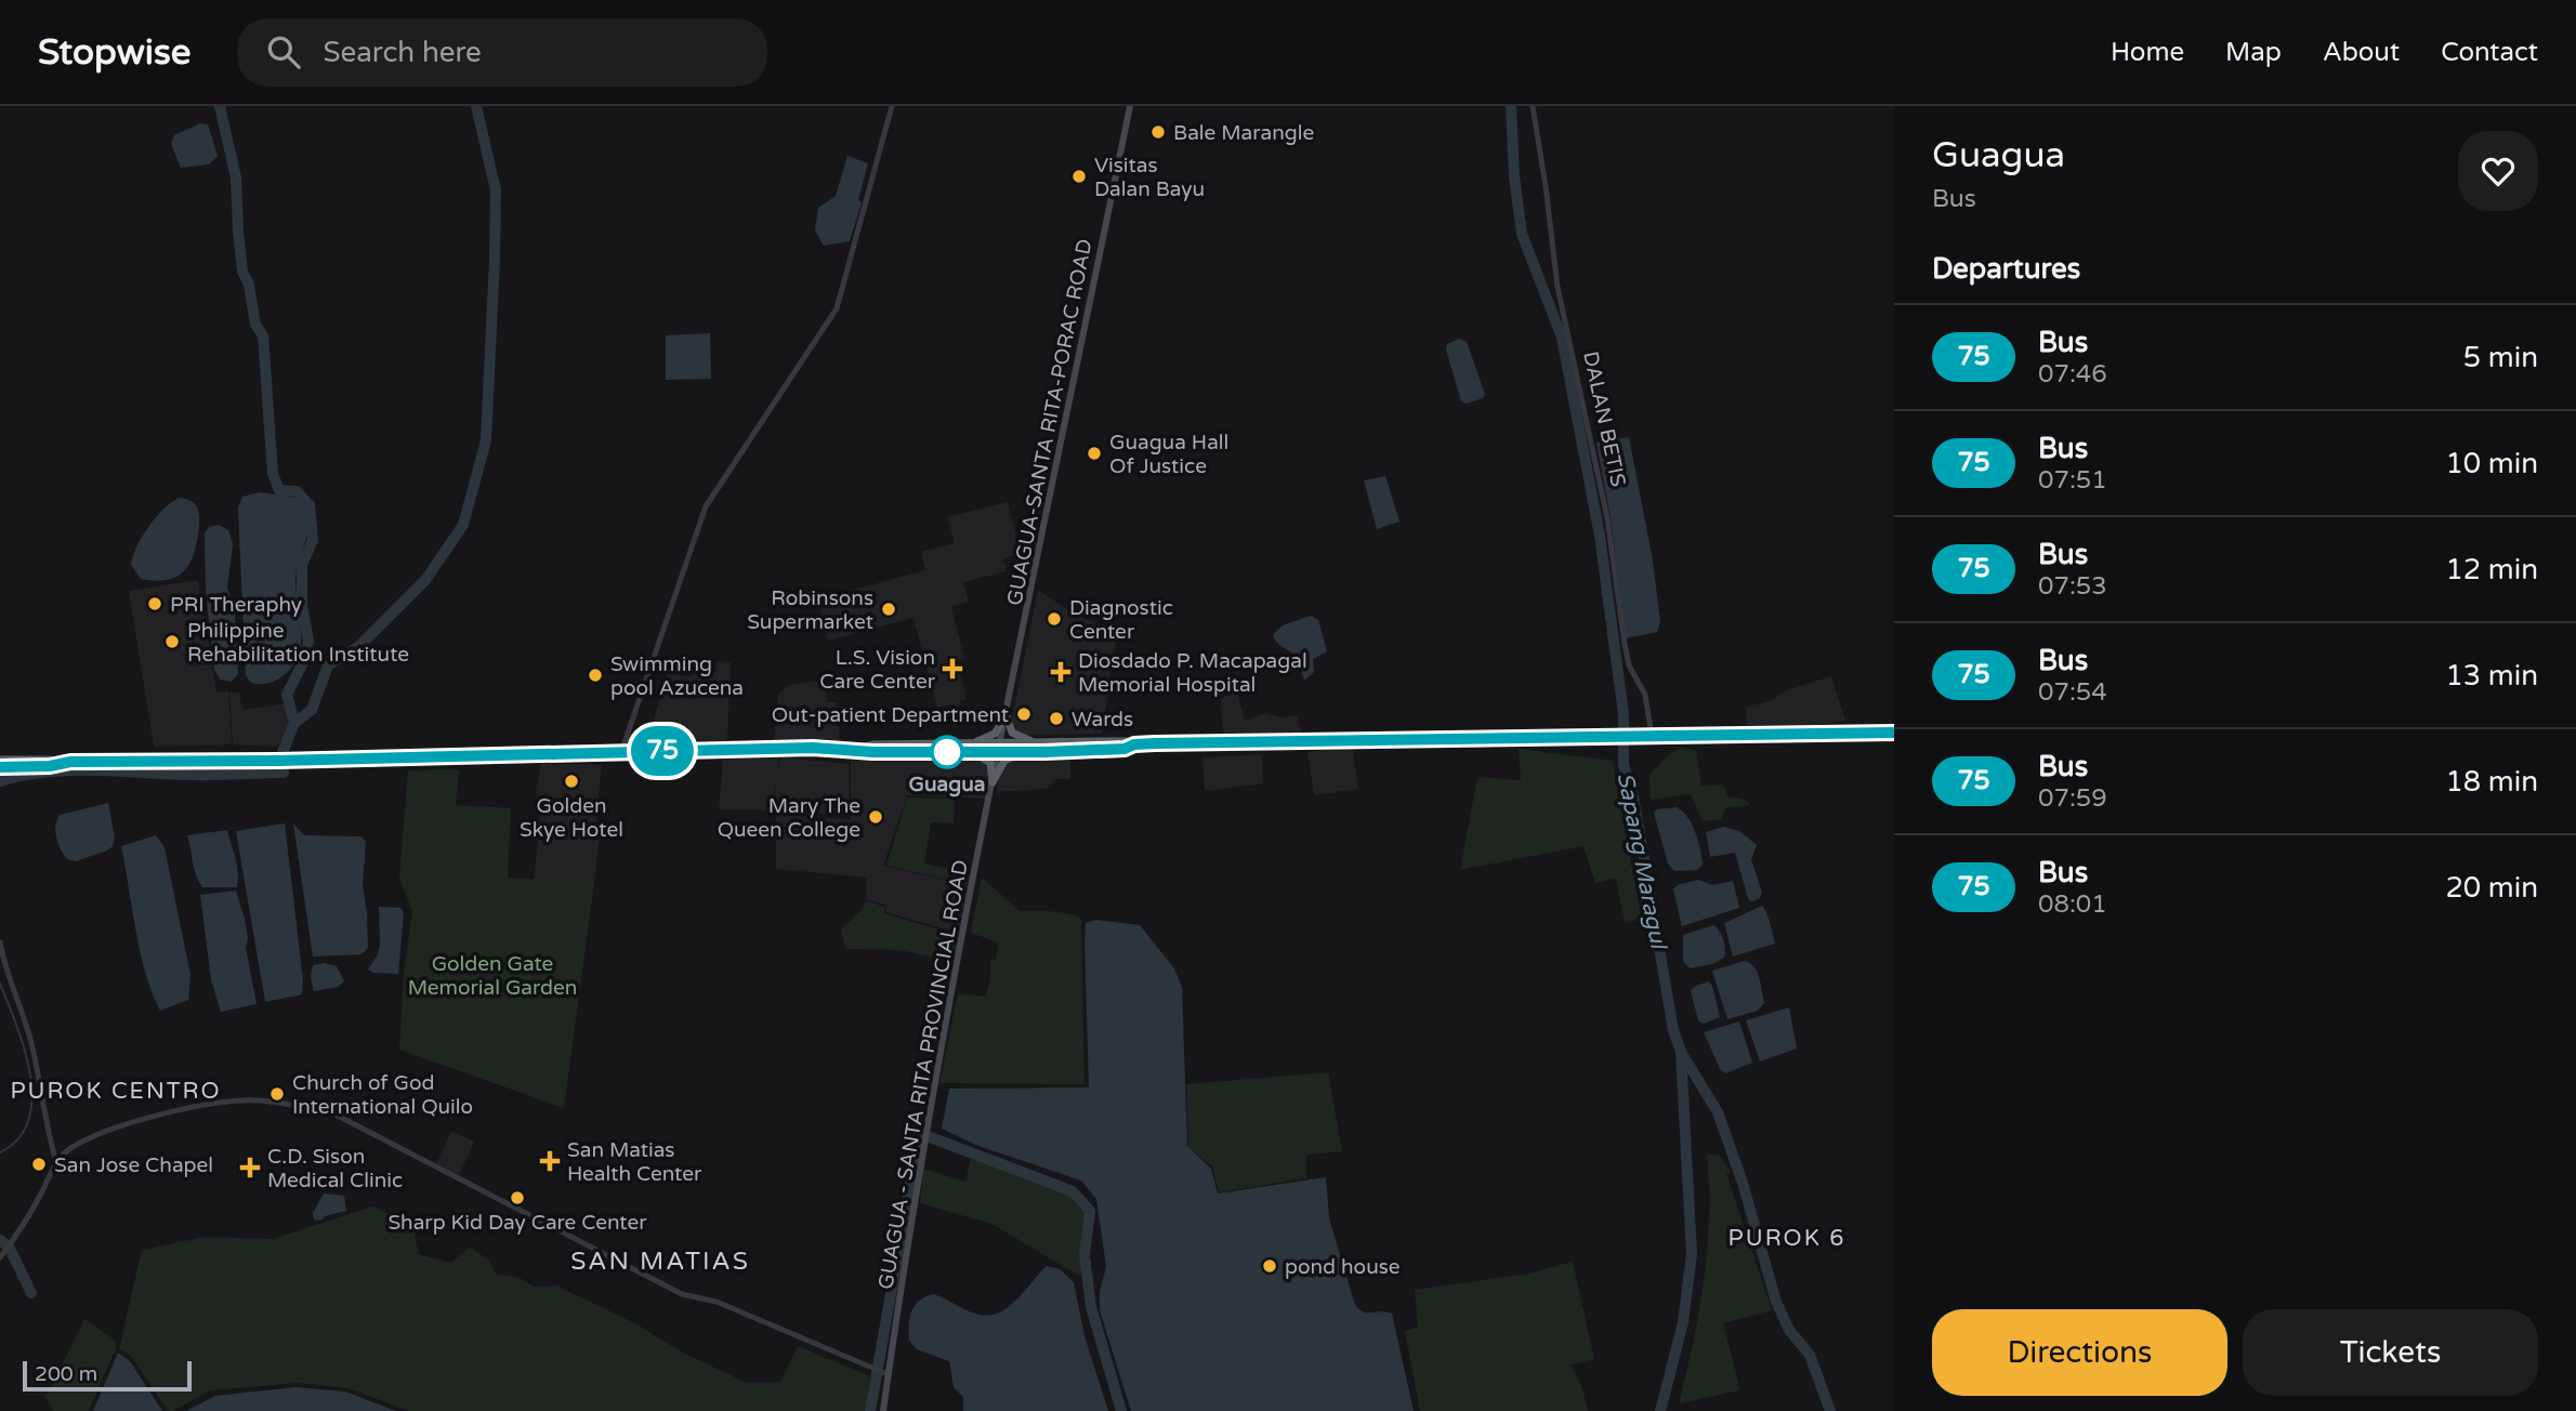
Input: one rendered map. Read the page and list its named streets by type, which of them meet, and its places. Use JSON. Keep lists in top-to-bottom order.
{
  "streets": {
    "main road": ["GUAGUA-SANTA RITA-PORAC ROAD", "GUAGUA - SANTA RITA PROVINCIAL ROAD"],
    "street": ["DALAN BETIS"]
  },
  "crossings": [
    ["GUAGUA-SANTA RITA-PORAC ROAD", "GUAGUA - SANTA RITA PROVINCIAL ROAD"]
  ],
  "districts": ["PUROK CENTRO", "PUROK 6", "SAN MATIAS"],
  "water": ["Sapang Maragul"],
  "parks": ["Golden Gate Memorial Garden"],
  "places": {
    "other": [
      "Bale Marangle",
      "Visitas Dalan Bayu",
      "Guagua Hall Of Justice",
      "PRI Theraphy",
      "Robinsons Supermarket",
      "Diagnostic Center",
      "Philippine Rehabilitation Institute",
      "Swimming pool Azucena",
      "Out-patient Department",
      "Wards",
      "Guagua",
      "Golden Skye Hotel",
      "Mary The Queen College",
      "Church of God International Quilo",
      "San Jose Chapel",
      "Sharp Kid Day Care Center",
      "pond house"
    ],
    "health": [
      "L.S. Vision Care Center",
      "Diosdado P. Macapagal Memorial Hospital",
      "San Matias Health Center",
      "C.D. Sison Medical Clinic"
    ]
  },
  "lines": ["bus line 75"],
  "scale_bar": "200 m",
  "page": {
    "header": "Stopwise",
    "search": "Search here",
    "nav": [
      "Home",
      "Map",
      "About",
      "Contact"
    ],
    "on_map": "75",
    "heading": [
      ["Guagua", "Bus"],
      "Departures"
    ],
    "list": [
      {
        "mark": "75",
        "name": "Bus",
        "note": "07:46",
        "value": "5 min"
      },
      {
        "mark": "75",
        "name": "Bus",
        "note": "07:51",
        "value": "10 min"
      },
      {
        "mark": "75",
        "name": "Bus",
        "note": "07:53",
        "value": "12 min"
      },
      {
        "mark": "75",
        "name": "Bus",
        "note": "07:54",
        "value": "13 min"
      },
      {
        "mark": "75",
        "name": "Bus",
        "note": "07:59",
        "value": "18 min"
      },
      {
        "mark": "75",
        "name": "Bus",
        "note": "08:01",
        "value": "20 min"
      }
    ],
    "buttons": ["Directions", "Tickets"],
    "scale": "200 m"
  }
}
